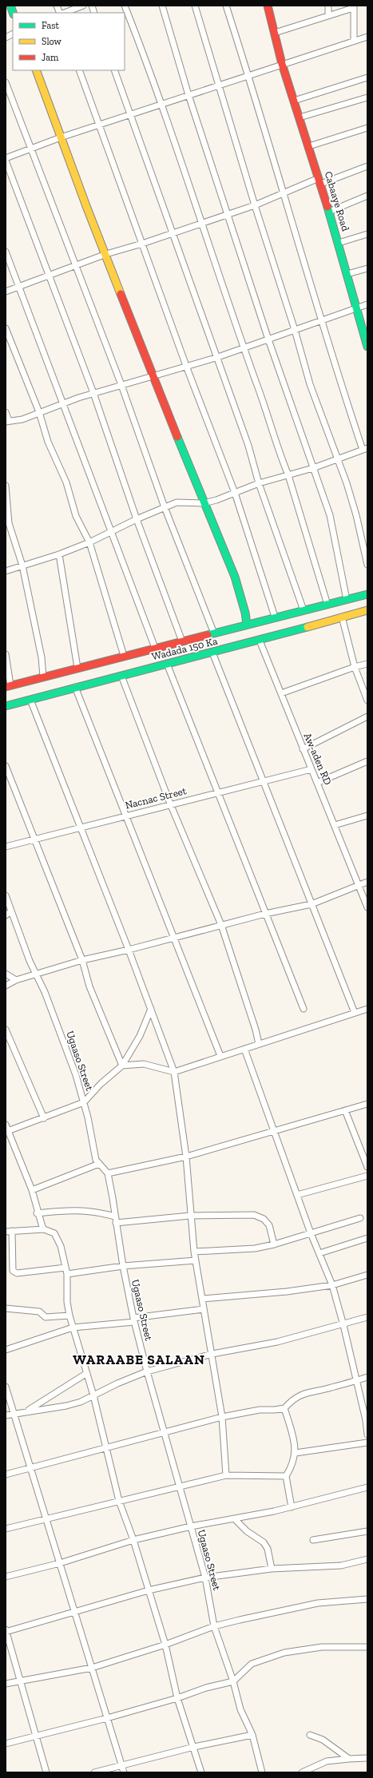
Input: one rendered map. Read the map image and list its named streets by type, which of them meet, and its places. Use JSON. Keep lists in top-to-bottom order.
{
  "streets": {
    "street": [
      "Cabaaye Road",
      "Wadada 150 Ka",
      "Aw-aden RD",
      "Nacnac Street",
      "Ugaaso Street"
    ]
  },
  "crossings": [
    ["Wadada 150 Ka", "Aw-aden RD"],
    ["Aw-aden RD", "Nacnac Street"]
  ],
  "districts": ["WARAABE SALAAN"],
  "legend": ["Fast", "Slow", "Jam"]
}
